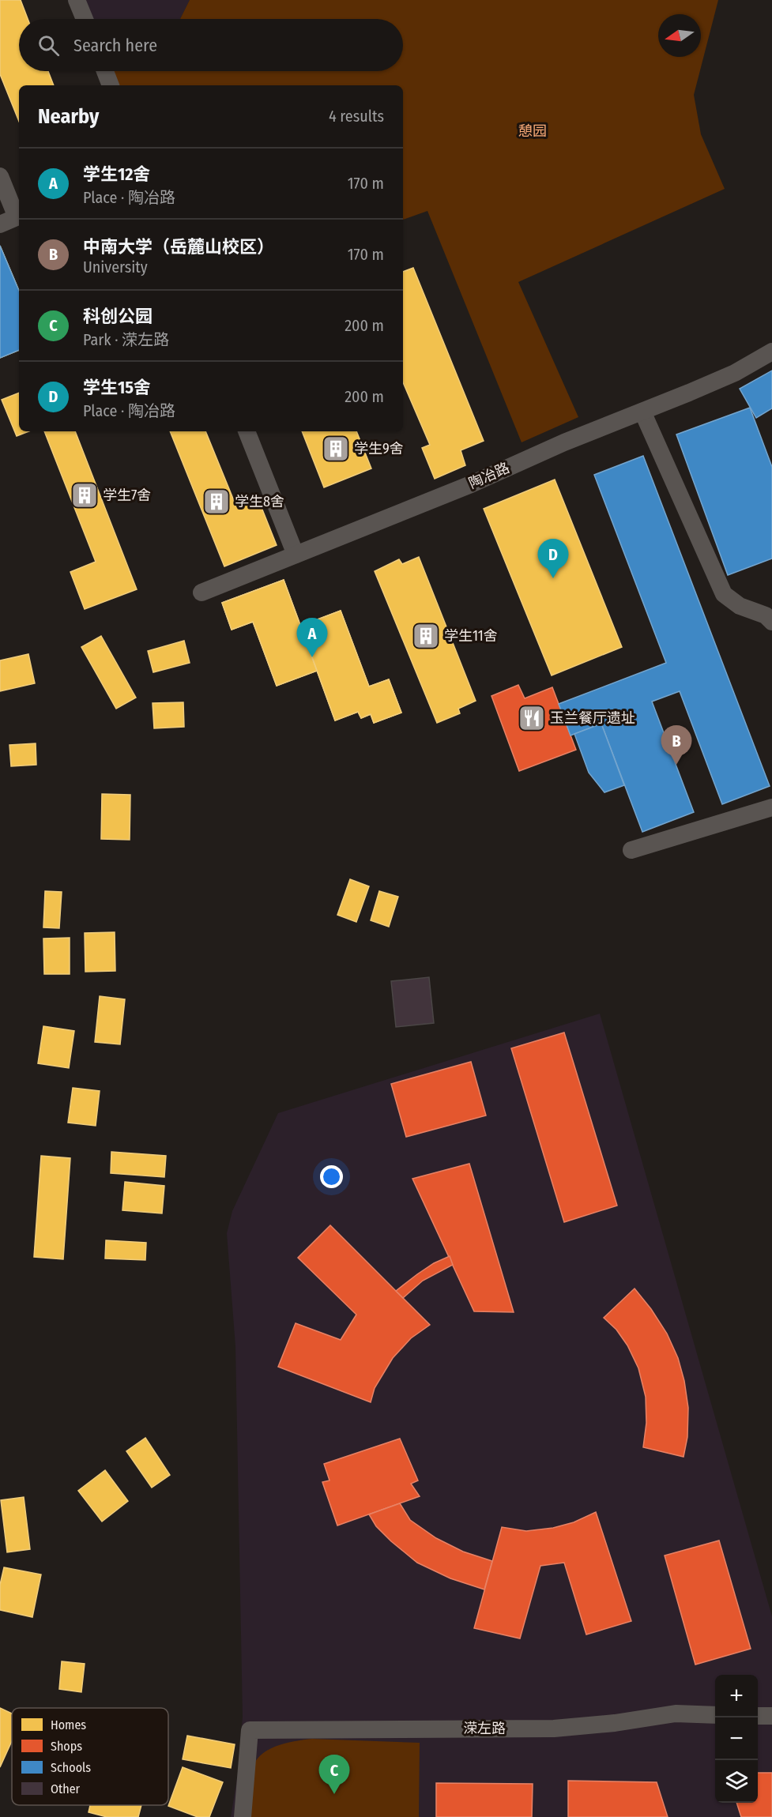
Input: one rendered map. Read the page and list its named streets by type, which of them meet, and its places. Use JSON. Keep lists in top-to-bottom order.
{
  "streets": {
    "street": ["陶冶路", "溁左路"]
  },
  "parks": ["憩园"],
  "places": {
    "building": [
      "学生9舍",
      "学生7舍",
      "学生8舍",
      "学生11舍"
    ],
    "restaurant": ["玉兰餐厅遗址"]
  },
  "legend": [
    "Homes",
    "Shops",
    "Schools",
    "Other"
  ],
  "north": "left",
  "page": {
    "search": "Search here",
    "heading": ["Nearby", "4 results"],
    "list": [
      {
        "mark": "A",
        "name": "学生12舍",
        "note": "Place · 陶冶路",
        "value": "170 m"
      },
      {
        "mark": "B",
        "name": "中南大学（岳麓山校区）",
        "note": "University",
        "value": "170 m"
      },
      {
        "mark": "C",
        "name": "科创公园",
        "note": "Park · 溁左路",
        "value": "200 m"
      },
      {
        "mark": "D",
        "name": "学生15舍",
        "note": "Place · 陶冶路",
        "value": "200 m"
      }
    ],
    "pins": [
      "D",
      "A",
      "B",
      "C"
    ],
    "map_buttons": ["+", "−"]
  }
}
